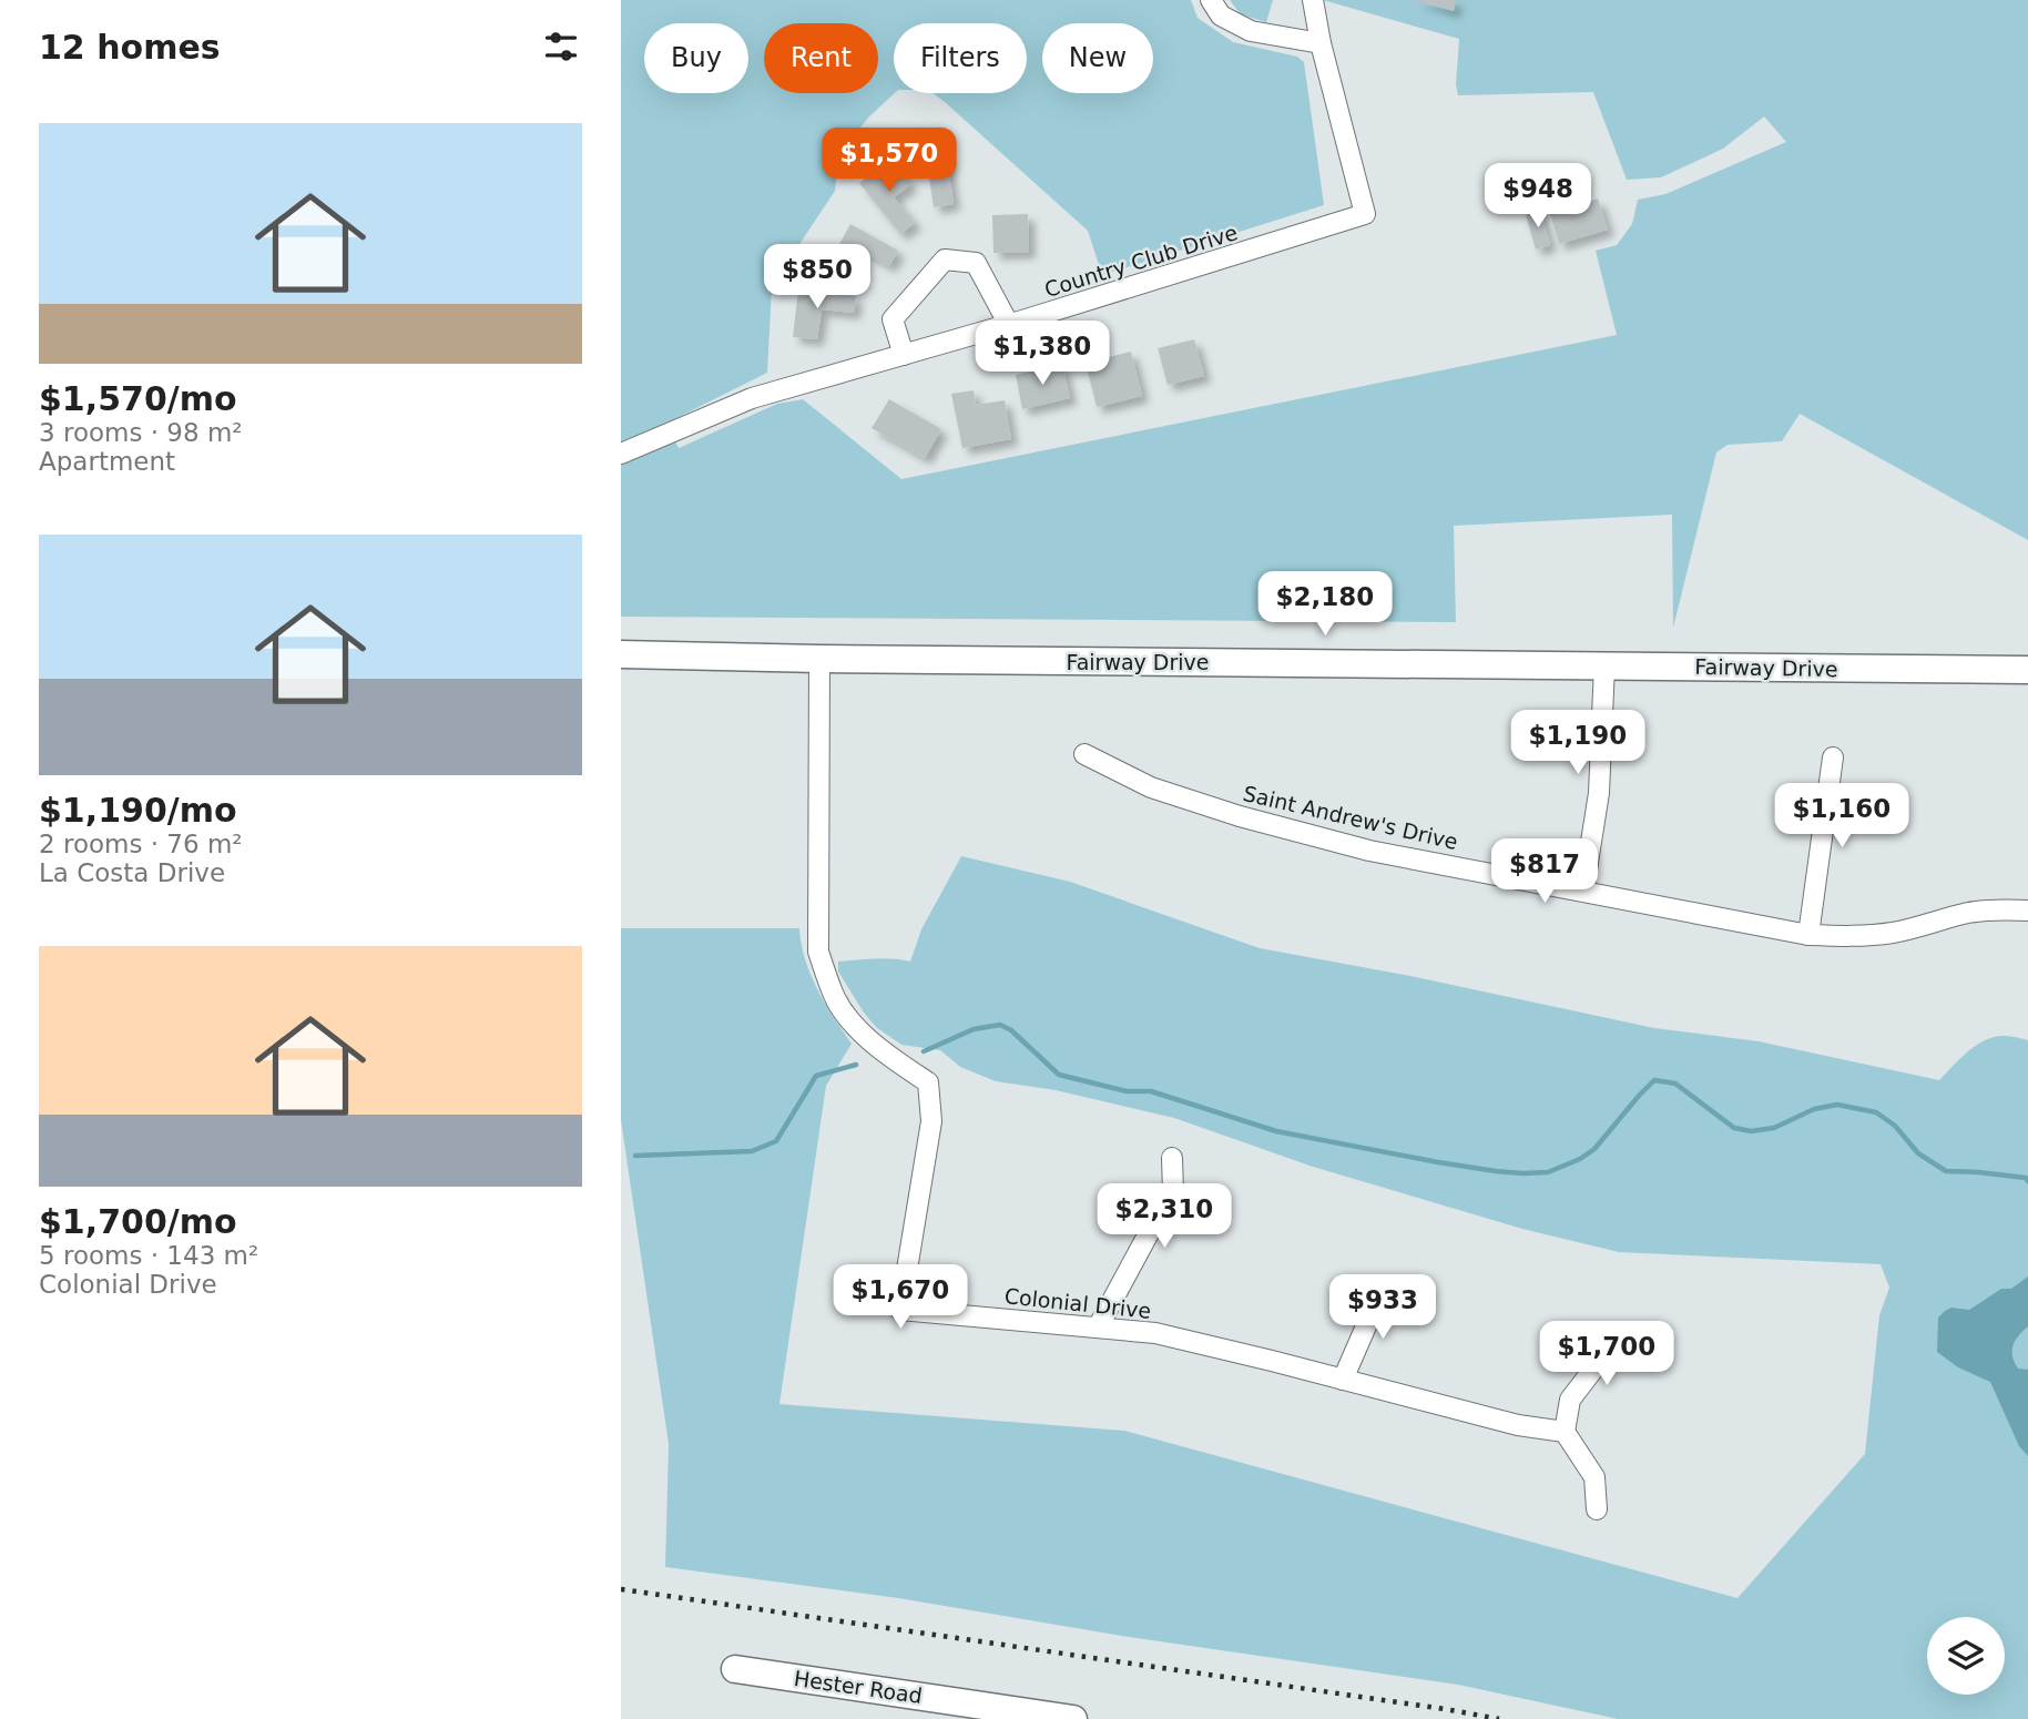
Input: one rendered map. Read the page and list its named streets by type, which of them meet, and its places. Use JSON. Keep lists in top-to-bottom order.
{
  "streets": {
    "main road": ["Fairway Drive", "Hester Road"],
    "street": ["Country Club Drive", "Saint Andrew's Drive", "Colonial Drive"]
  },
  "crossings": [
    ["Fairway Drive", "Colonial Drive"]
  ],
  "page": {
    "heading": "12 homes",
    "chip": [
      "Buy",
      "Rent",
      "Filters",
      "New"
    ],
    "list": [
      {
        "name": "$1,570/mo",
        "note": "3 rooms · 98 m² · Apartment"
      },
      {
        "name": "$1,190/mo",
        "note": "2 rooms · 76 m² · La Costa Drive"
      },
      {
        "name": "$1,700/mo",
        "note": "5 rooms · 143 m² · Colonial Drive"
      }
    ],
    "price": [
      "$1,570",
      "$948",
      "$850",
      "$1,380",
      "$2,180",
      "$1,190",
      "$1,160",
      "$817",
      "$2,310",
      "$1,670",
      "$933",
      "$1,700"
    ]
  }
}
